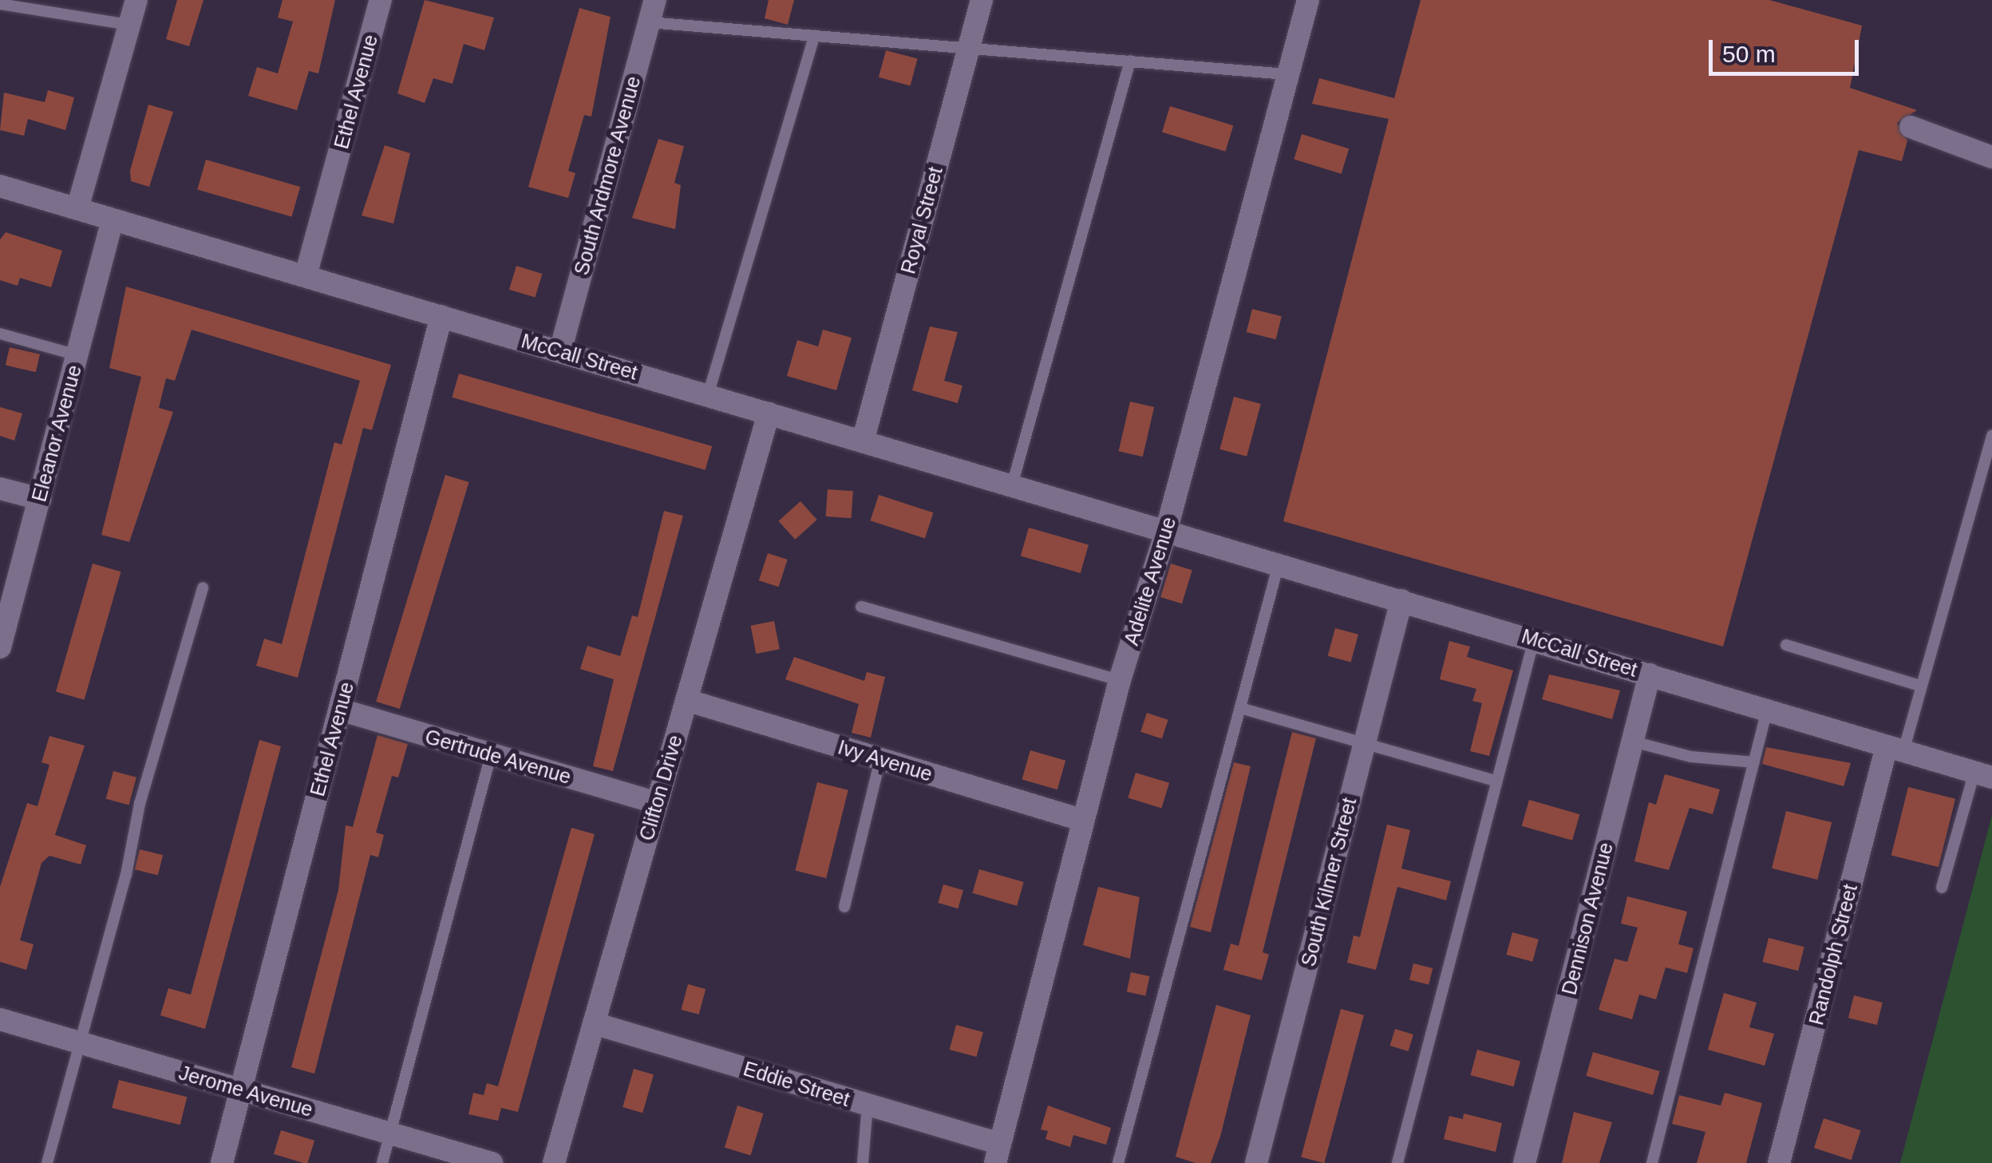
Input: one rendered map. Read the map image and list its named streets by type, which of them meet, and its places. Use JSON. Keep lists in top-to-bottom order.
{
  "streets": {
    "street": [
      "Ethel Avenue",
      "South Ardmore Avenue",
      "Royal Street",
      "McCall Street",
      "Eleanor Avenue",
      "Adelite Avenue",
      "Gertrude Avenue",
      "Ivy Avenue",
      "Clifton Drive",
      "South Kilmer Street",
      "Dennison Avenue",
      "Randolph Street",
      "Eddie Street",
      "Jerome Avenue"
    ]
  },
  "crossings": [
    ["Ethel Avenue", "McCall Street"],
    ["Ethel Avenue", "Gertrude Avenue"],
    ["Ethel Avenue", "Jerome Avenue"],
    ["South Ardmore Avenue", "McCall Street"],
    ["Royal Street", "McCall Street"],
    ["McCall Street", "Eleanor Avenue"],
    ["McCall Street", "Adelite Avenue"],
    ["McCall Street", "Clifton Drive"],
    ["McCall Street", "South Kilmer Street"],
    ["McCall Street", "Dennison Avenue"],
    ["McCall Street", "Randolph Street"],
    ["Adelite Avenue", "Ivy Avenue"],
    ["Adelite Avenue", "Eddie Street"],
    ["Gertrude Avenue", "Clifton Drive"],
    ["Ivy Avenue", "Clifton Drive"],
    ["Clifton Drive", "Eddie Street"]
  ],
  "scale_bar": "50 m"
}
